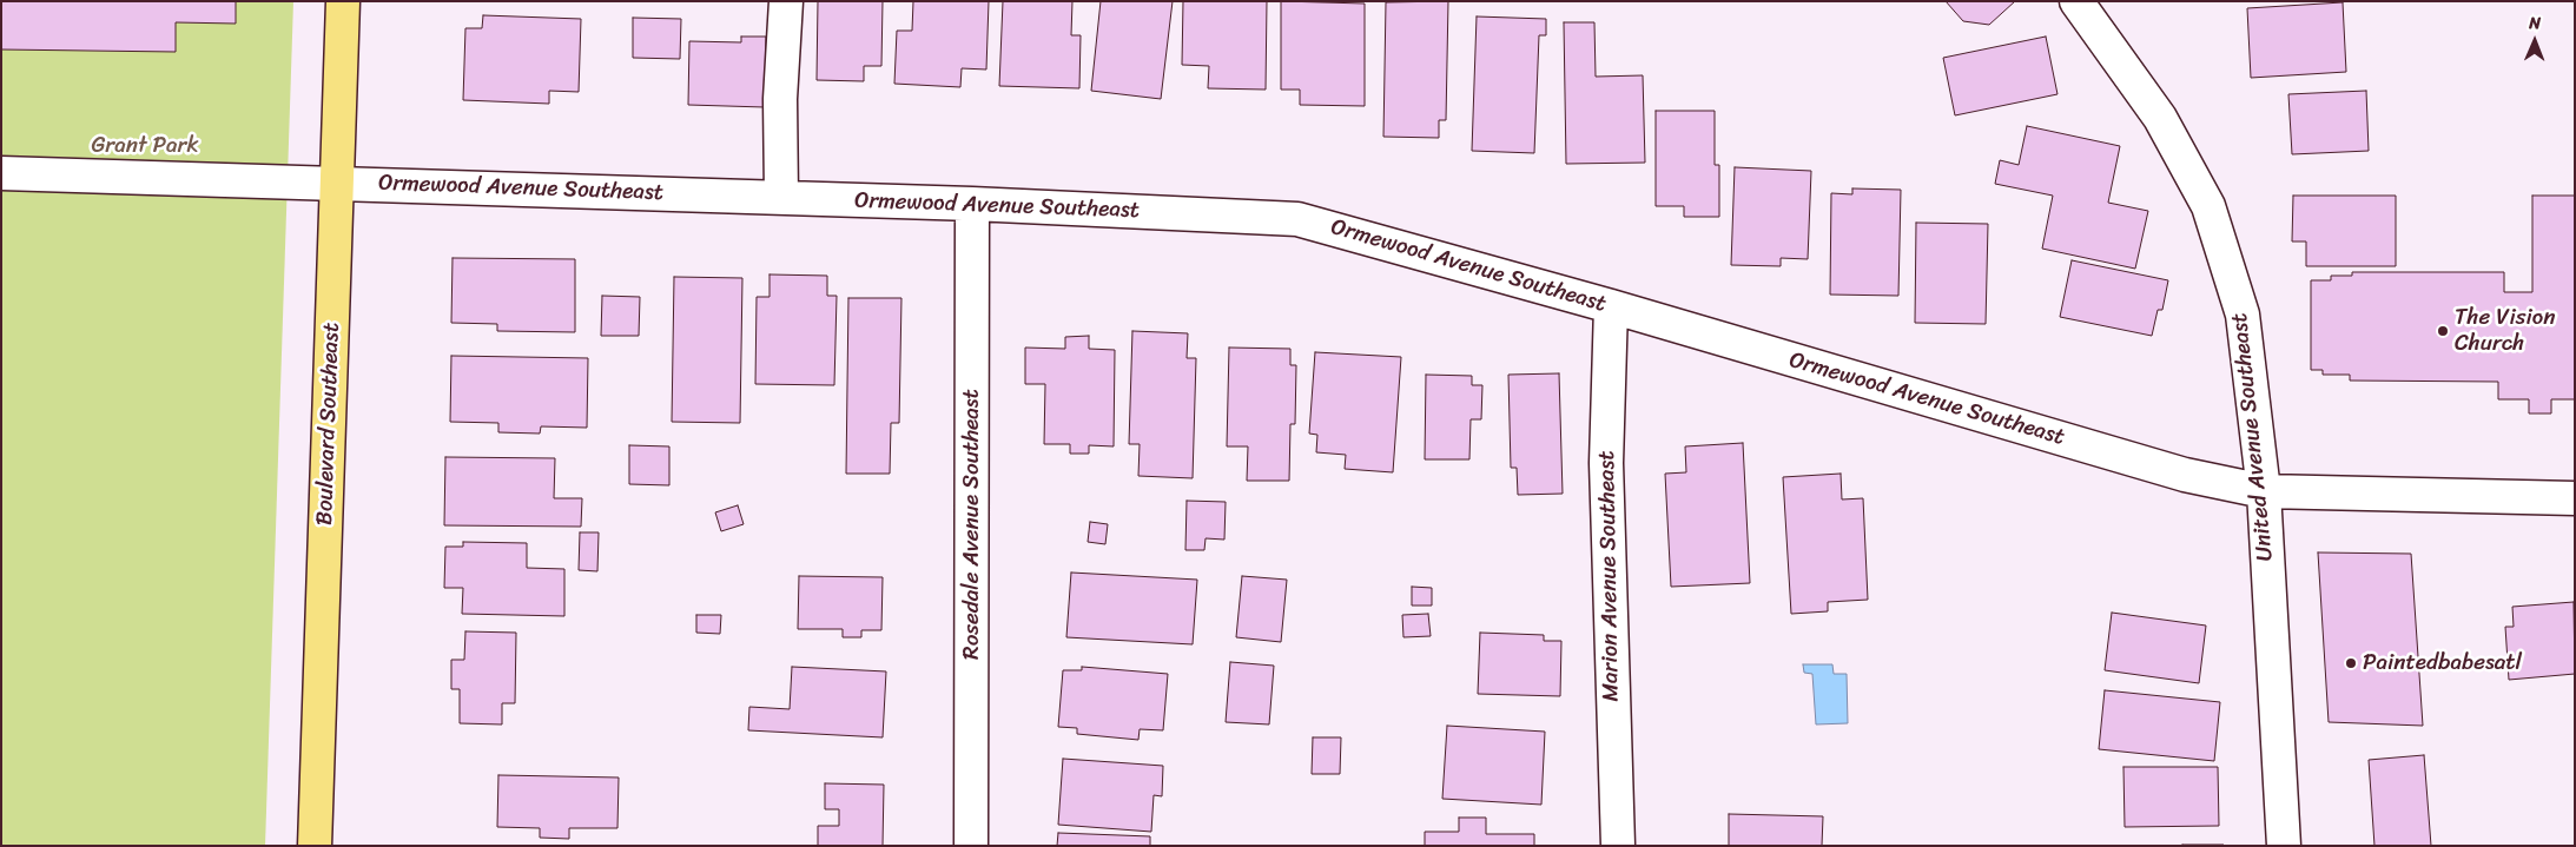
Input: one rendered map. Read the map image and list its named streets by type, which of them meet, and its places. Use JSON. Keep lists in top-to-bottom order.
{
  "streets": {
    "main road": ["Boulevard Southeast"],
    "street": [
      "Ormewood Avenue Southeast",
      "United Avenue Southeast",
      "Rosedale Avenue Southeast",
      "Marion Avenue Southeast"
    ]
  },
  "crossings": [
    ["Ormewood Avenue Southeast", "Boulevard Southeast"],
    ["Ormewood Avenue Southeast", "United Avenue Southeast"],
    ["Ormewood Avenue Southeast", "Rosedale Avenue Southeast"],
    ["Ormewood Avenue Southeast", "Marion Avenue Southeast"]
  ],
  "parks": ["Grant Park"],
  "places": ["The Vision Church", "Paintedbabesatl"],
  "north": "top"
}
